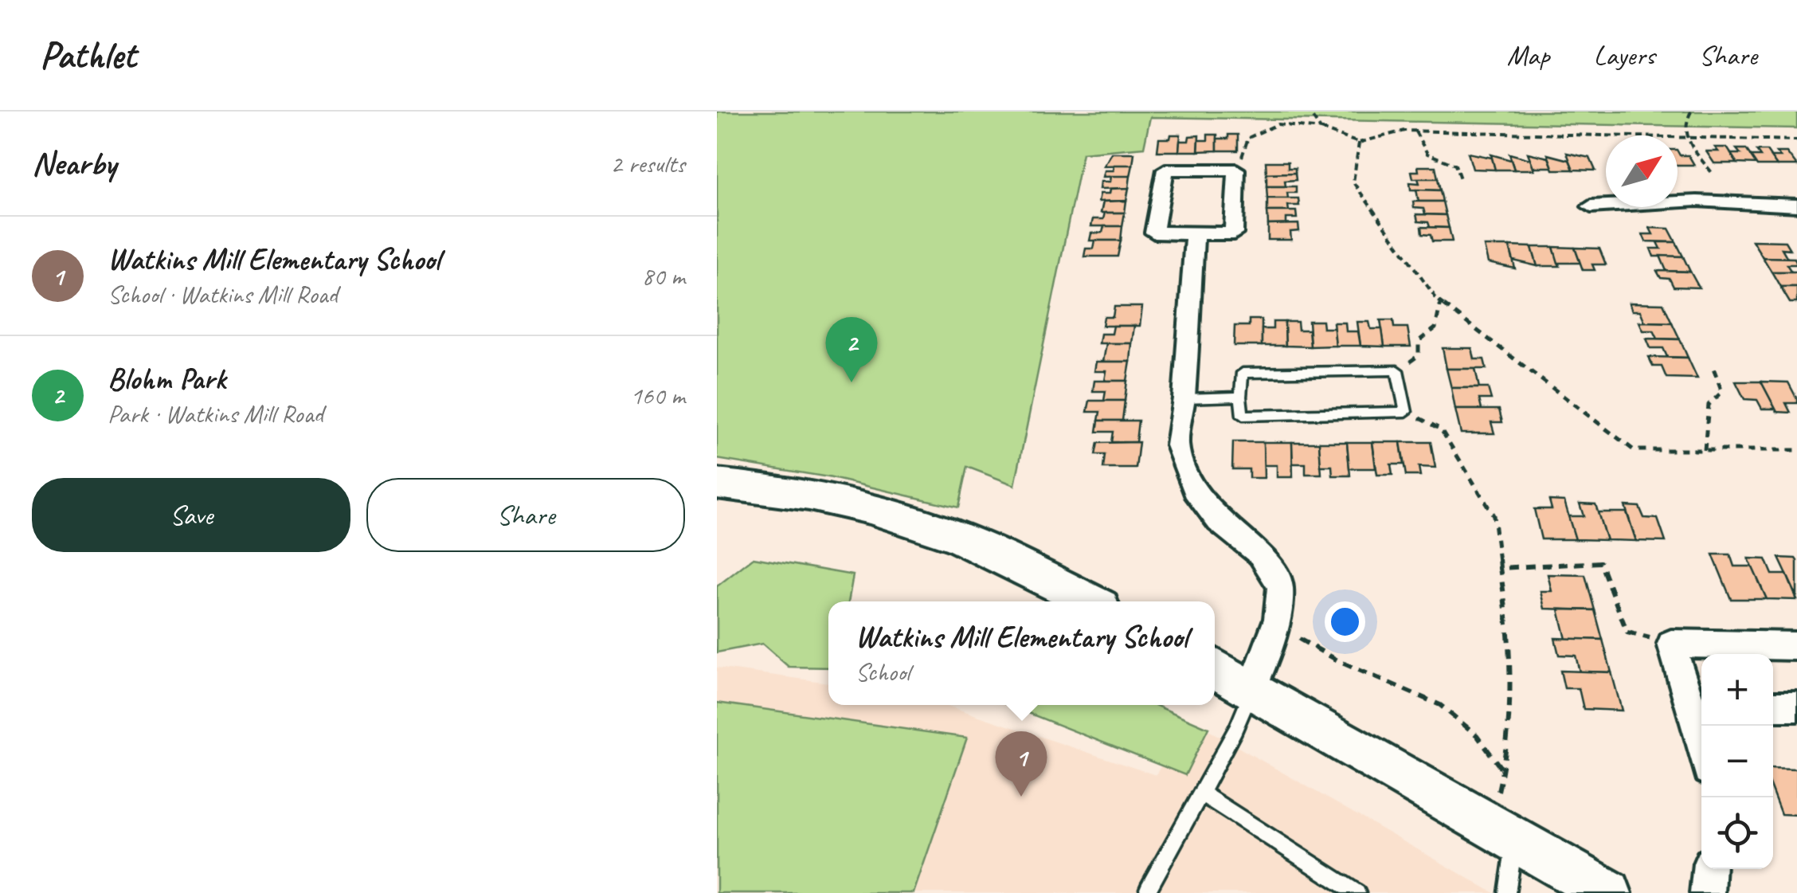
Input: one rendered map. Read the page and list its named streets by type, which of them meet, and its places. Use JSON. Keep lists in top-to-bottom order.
{
  "north": "top right",
  "page": {
    "header": "Pathlet",
    "nav": ["Map", "Layers", "Share"],
    "heading": ["Nearby", "2 results"],
    "list": [
      {
        "mark": "1",
        "name": "Watkins Mill Elementary School",
        "note": "School · Watkins Mill Road",
        "value": "80 m"
      },
      {
        "mark": "2",
        "name": "Blohm Park",
        "note": "Park · Watkins Mill Road",
        "value": "160 m"
      }
    ],
    "pins": ["2", "1"],
    "buttons": ["Save", "Share"],
    "popup": ["Watkins Mill Elementary School", "School"],
    "map_buttons": ["+", "−"]
  }
}
